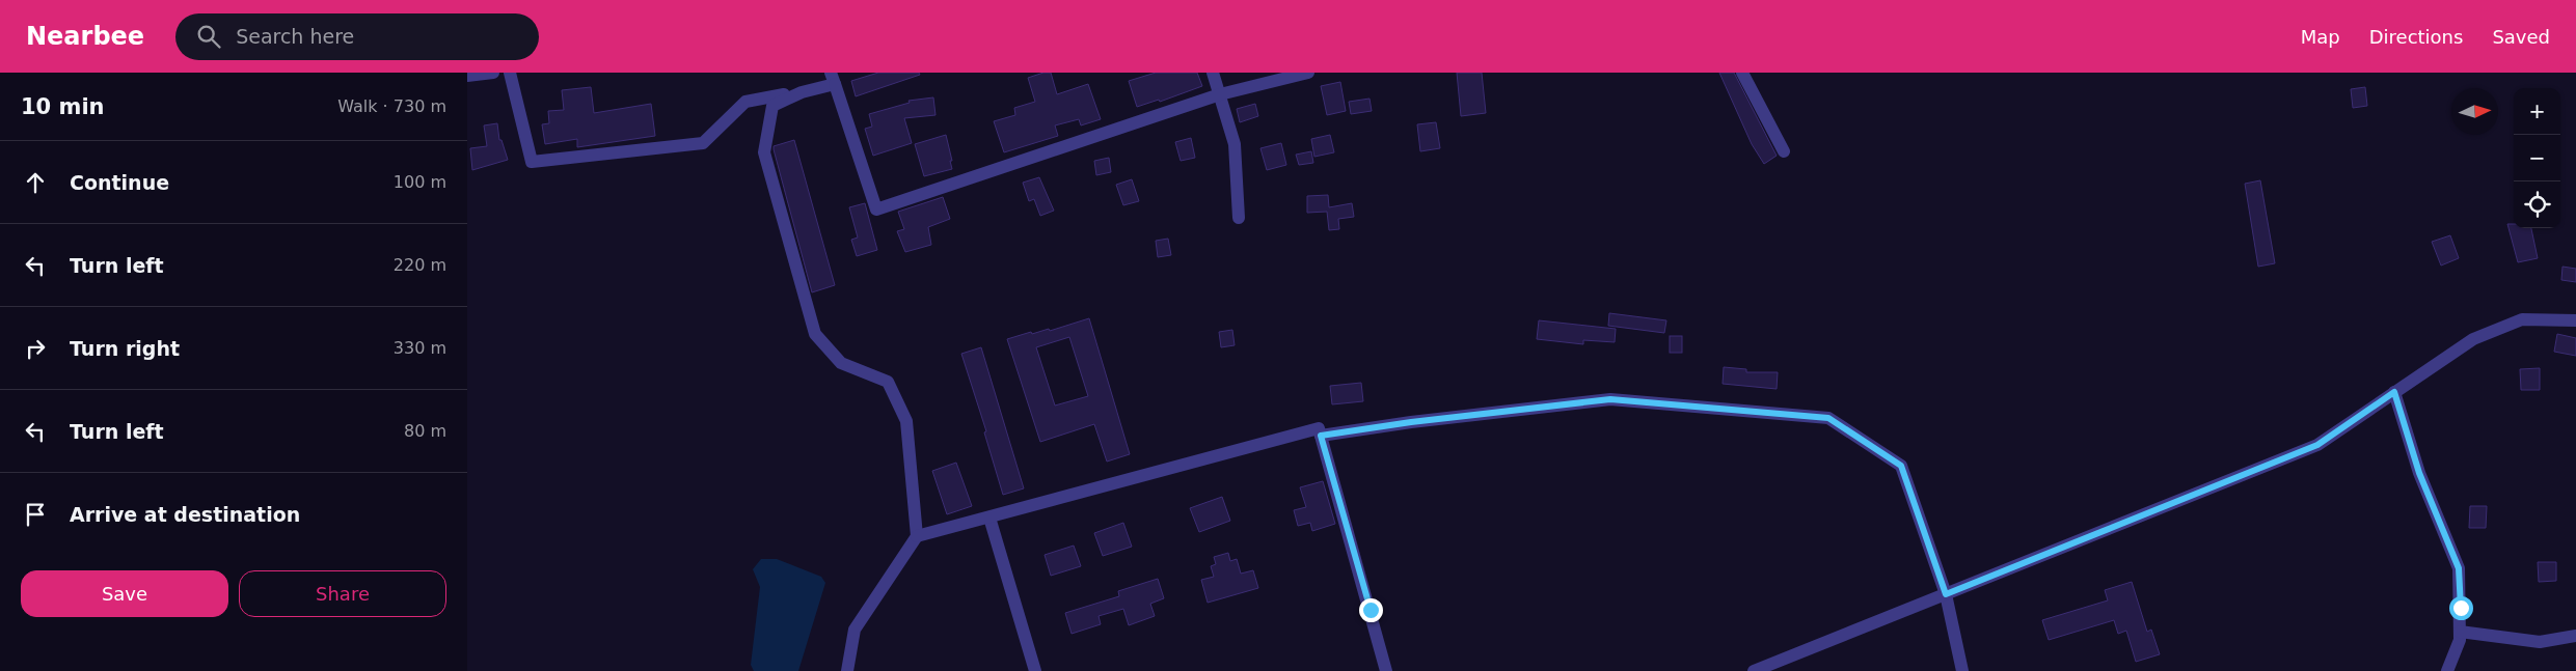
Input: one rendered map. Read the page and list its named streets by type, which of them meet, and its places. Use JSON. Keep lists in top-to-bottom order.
{
  "north": "right",
  "page": {
    "header": "Nearbee",
    "search": "Search here",
    "nav": ["Map", "Directions", "Saved"],
    "heading": ["10 min", "Walk · 730 m"],
    "map_buttons": ["+", "−"],
    "list": [
      ["Continue", "100 m"],
      ["Turn left", "220 m"],
      ["Turn right", "330 m"],
      ["Turn left", "80 m"],
      "Arrive at destination"
    ],
    "buttons": ["Save", "Share"]
  }
}
